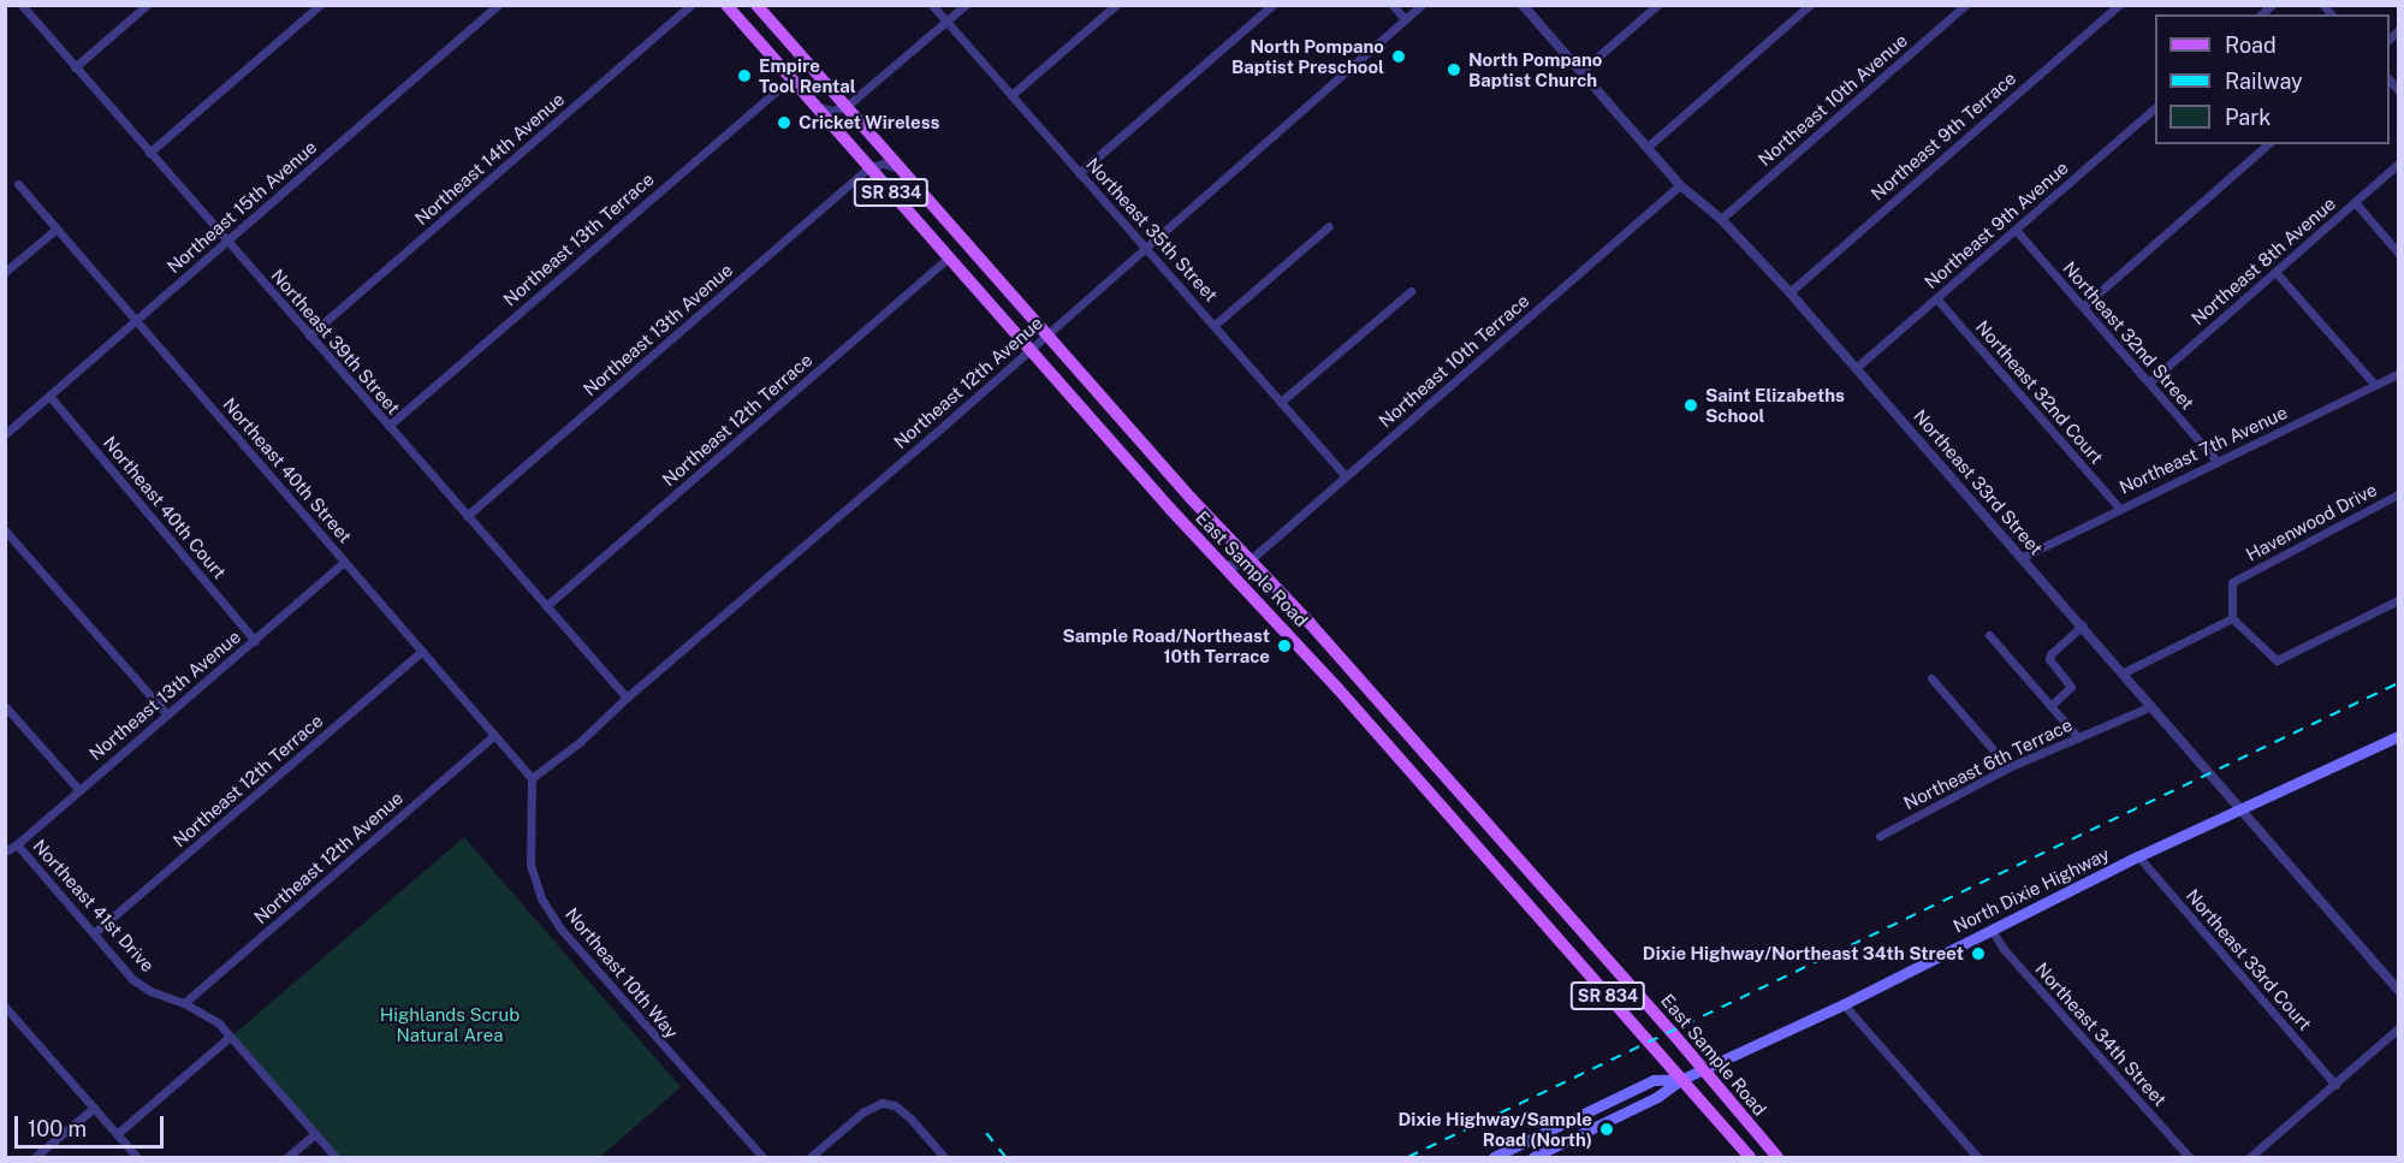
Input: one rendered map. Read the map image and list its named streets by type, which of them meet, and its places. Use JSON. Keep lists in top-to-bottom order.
{
  "streets": {
    "main road": ["SR 834", "East Sample Road", "North Dixie Highway"],
    "street": [
      "Northeast 10th Avenue",
      "Northeast 9th Terrace",
      "Northeast 14th Avenue",
      "Northeast 15th Avenue",
      "Northeast 9th Avenue",
      "Northeast 35th Street",
      "Northeast 13th Terrace",
      "Northeast 8th Avenue",
      "Northeast 13th Avenue",
      "Northeast 32nd Street",
      "Northeast 39th Street",
      "Northeast 10th Terrace",
      "Northeast 12th Avenue",
      "Northeast 32nd Court",
      "Northeast 12th Terrace",
      "Northeast 7th Avenue",
      "Northeast 40th Street",
      "Northeast 33rd Street",
      "Northeast 40th Court",
      "Havenwood Drive",
      "Northeast 6th Terrace",
      "Northeast 41st Drive",
      "Northeast 33rd Court",
      "Northeast 10th Way",
      "Northeast 34th Street"
    ]
  },
  "crossings": [
    ["Northeast 10th Avenue", "Northeast 33rd Street"],
    ["Northeast 9th Terrace", "Northeast 33rd Street"],
    ["Northeast 14th Avenue", "Northeast 39th Street"],
    ["Northeast 15th Avenue", "Northeast 39th Street"],
    ["Northeast 15th Avenue", "Northeast 40th Street"],
    ["Northeast 15th Avenue", "Northeast 40th Court"],
    ["Northeast 9th Avenue", "Northeast 32nd Street"],
    ["Northeast 9th Avenue", "Northeast 32nd Court"],
    ["Northeast 9th Avenue", "Northeast 33rd Street"],
    ["Northeast 35th Street", "Northeast 10th Terrace"],
    ["Northeast 35th Street", "Northeast 12th Avenue"],
    ["Northeast 13th Terrace", "Northeast 39th Street"],
    ["Northeast 13th Terrace", "East Sample Road"],
    ["Northeast 8th Avenue", "Northeast 32nd Street"],
    ["Northeast 13th Avenue", "Northeast 39th Street"],
    ["Northeast 13th Avenue", "Northeast 40th Street"],
    ["Northeast 13th Avenue", "Northeast 40th Court"],
    ["Northeast 13th Avenue", "East Sample Road"],
    ["Northeast 13th Avenue", "Northeast 41st Drive"],
    ["Northeast 32nd Street", "Northeast 7th Avenue"],
    ["Northeast 39th Street", "Northeast 12th Avenue"],
    ["Northeast 39th Street", "Northeast 12th Terrace"],
    ["Northeast 10th Terrace", "Northeast 33rd Street"],
    ["Northeast 10th Terrace", "East Sample Road"],
    ["Northeast 12th Avenue", "Northeast 40th Street"],
    ["Northeast 12th Avenue", "East Sample Road"],
    ["Northeast 12th Avenue", "Northeast 41st Drive"],
    ["Northeast 12th Avenue", "Northeast 10th Way"],
    ["Northeast 32nd Court", "Northeast 7th Avenue"],
    ["Northeast 12th Terrace", "Northeast 40th Street"],
    ["Northeast 12th Terrace", "East Sample Road"],
    ["Northeast 12th Terrace", "Northeast 41st Drive"],
    ["Northeast 7th Avenue", "Northeast 33rd Street"],
    ["Northeast 40th Street", "Northeast 10th Way"],
    ["Northeast 33rd Street", "Northeast 6th Terrace"],
    ["Northeast 33rd Street", "North Dixie Highway"],
    ["East Sample Road", "North Dixie Highway"],
    ["North Dixie Highway", "Northeast 33rd Court"],
    ["North Dixie Highway", "Northeast 34th Street"]
  ],
  "parks": ["Highlands Scrub Natural Area"],
  "places": [
    "North Pompano Baptist Preschool",
    "North Pompano Baptist Church",
    "Empire Tool Rental",
    "Cricket Wireless",
    "Saint Elizabeths School",
    "Sample Road/Northeast 10th Terrace",
    "Dixie Highway/Northeast 34th Street",
    "Dixie Highway/Sample Road (North)"
  ],
  "legend": ["Road", "Railway", "Park"],
  "scale_bar": "100 m"
}
